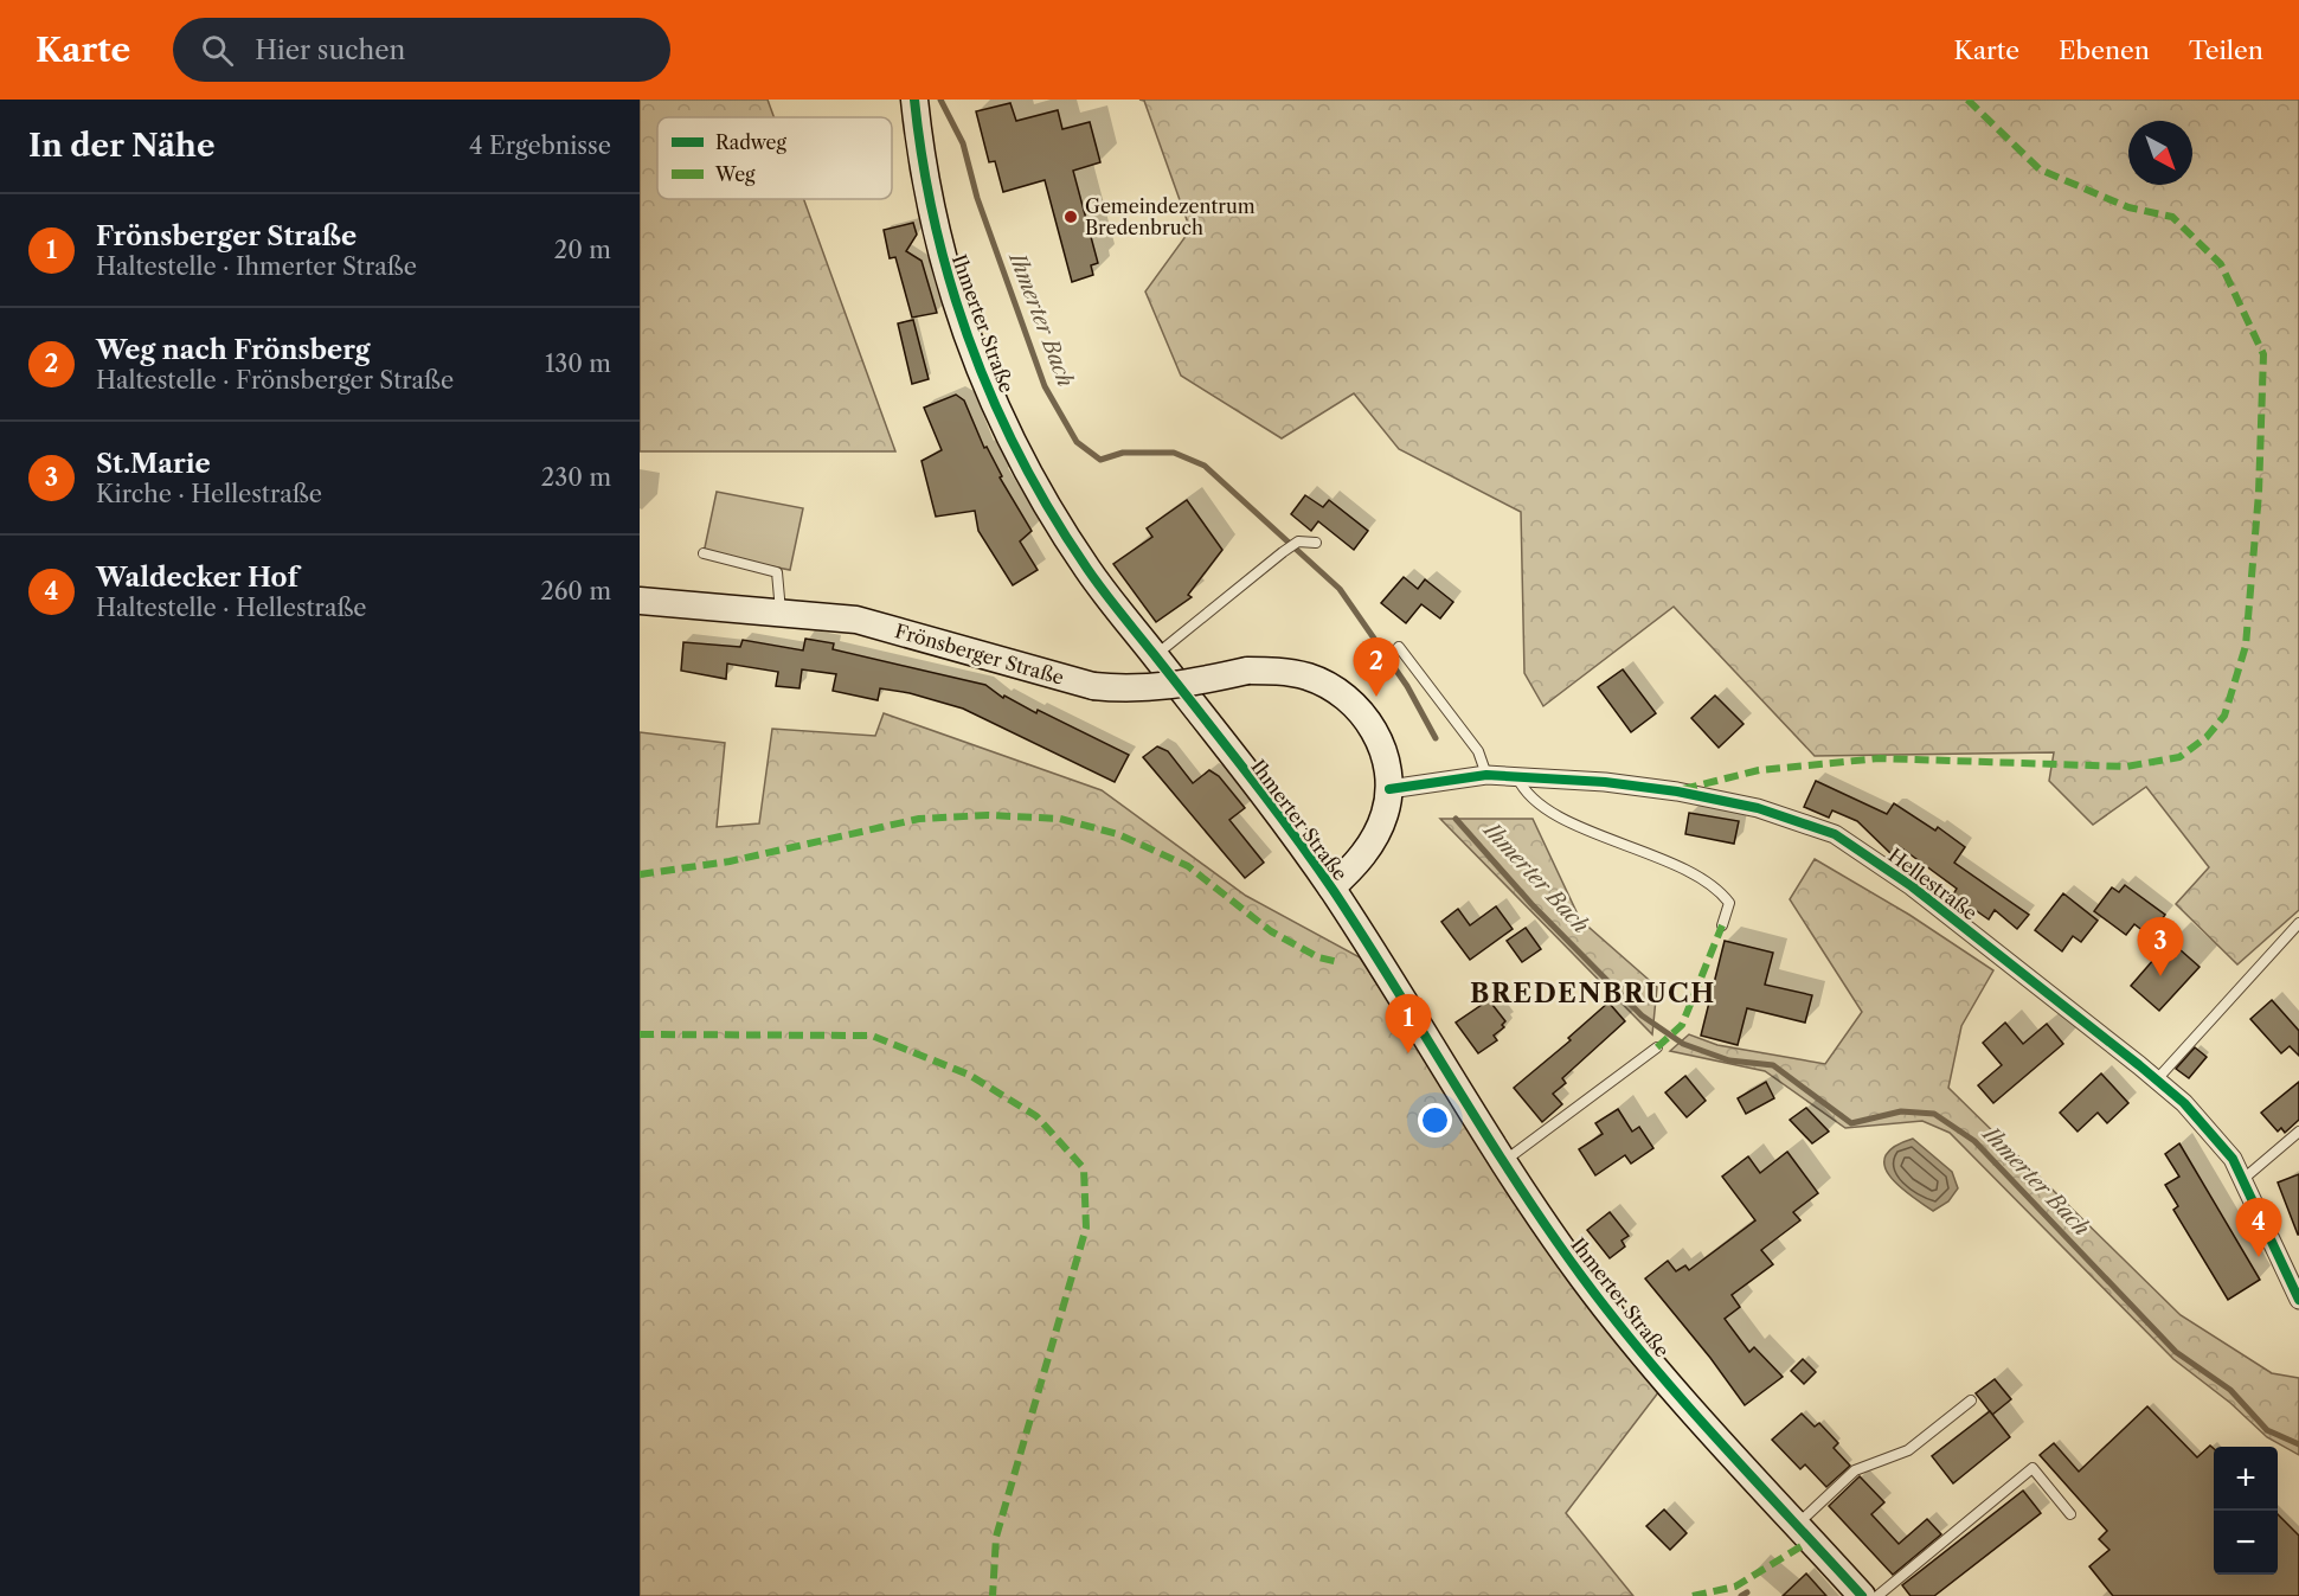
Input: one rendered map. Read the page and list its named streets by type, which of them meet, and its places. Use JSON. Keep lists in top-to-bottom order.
{
  "streets": {
    "main road": ["Ihmerter Straße", "Frönsberger Straße"],
    "street": ["Hellestraße"]
  },
  "crossings": [
    ["Ihmerter Straße", "Frönsberger Straße"],
    ["Frönsberger Straße", "Hellestraße"]
  ],
  "districts": ["BREDENBRUCH"],
  "water": ["Ihmerter Bach"],
  "places": ["Gemeindezentrum Bredenbruch"],
  "legend": ["Radweg", "Weg"],
  "north": "bottom right",
  "page": {
    "header": "Karte",
    "search": "Hier suchen",
    "nav": ["Karte", "Ebenen", "Teilen"],
    "heading": ["In der Nähe", "4 Ergebnisse"],
    "list": [
      {
        "mark": "1",
        "name": "Frönsberger Straße",
        "note": "Haltestelle · Ihmerter Straße",
        "value": "20 m"
      },
      {
        "mark": "2",
        "name": "Weg nach Frönsberg",
        "note": "Haltestelle · Frönsberger Straße",
        "value": "130 m"
      },
      {
        "mark": "3",
        "name": "St.Marie",
        "note": "Kirche · Hellestraße",
        "value": "230 m"
      },
      {
        "mark": "4",
        "name": "Waldecker Hof",
        "note": "Haltestelle · Hellestraße",
        "value": "260 m"
      }
    ],
    "pins": [
      "2",
      "3",
      "1",
      "4"
    ],
    "map_buttons": ["+", "−"]
  }
}
